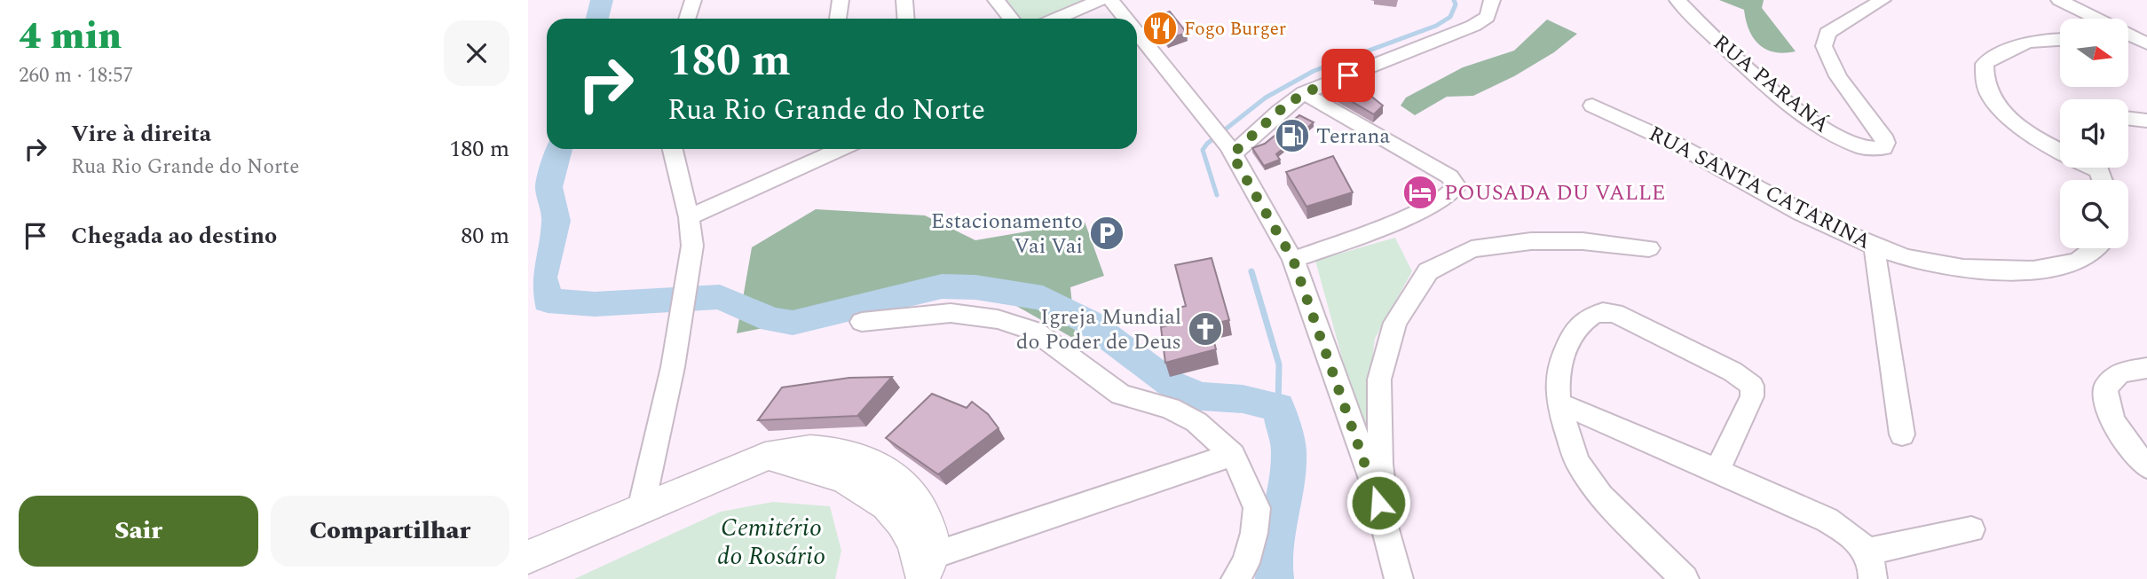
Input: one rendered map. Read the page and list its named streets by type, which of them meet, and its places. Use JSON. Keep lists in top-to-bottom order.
{
  "streets": {
    "street": ["RUA PARANÁ", "RUA SANTA CATARINA"]
  },
  "parks": ["Cemitério do Rosário"],
  "places": {
    "restaurant": ["Fogo Burger"],
    "fuel station": ["Terrana"],
    "hotel": ["POUSADA DU VALLE"],
    "parking": ["Estacionamento Vai Vai"],
    "church": ["Igreja Mundial do Poder de Deus"]
  },
  "north": "right",
  "page": {
    "heading": ["4 min", "260 m · 18:57"],
    "turn": ["180 m", "Rua Rio Grande do Norte"],
    "list": [
      {
        "name": "Vire à direita",
        "note": "Rua Rio Grande do Norte",
        "value": "180 m"
      },
      {
        "name": "Chegada ao destino",
        "value": "80 m"
      }
    ],
    "buttons": ["Sair", "Compartilhar"]
  }
}
